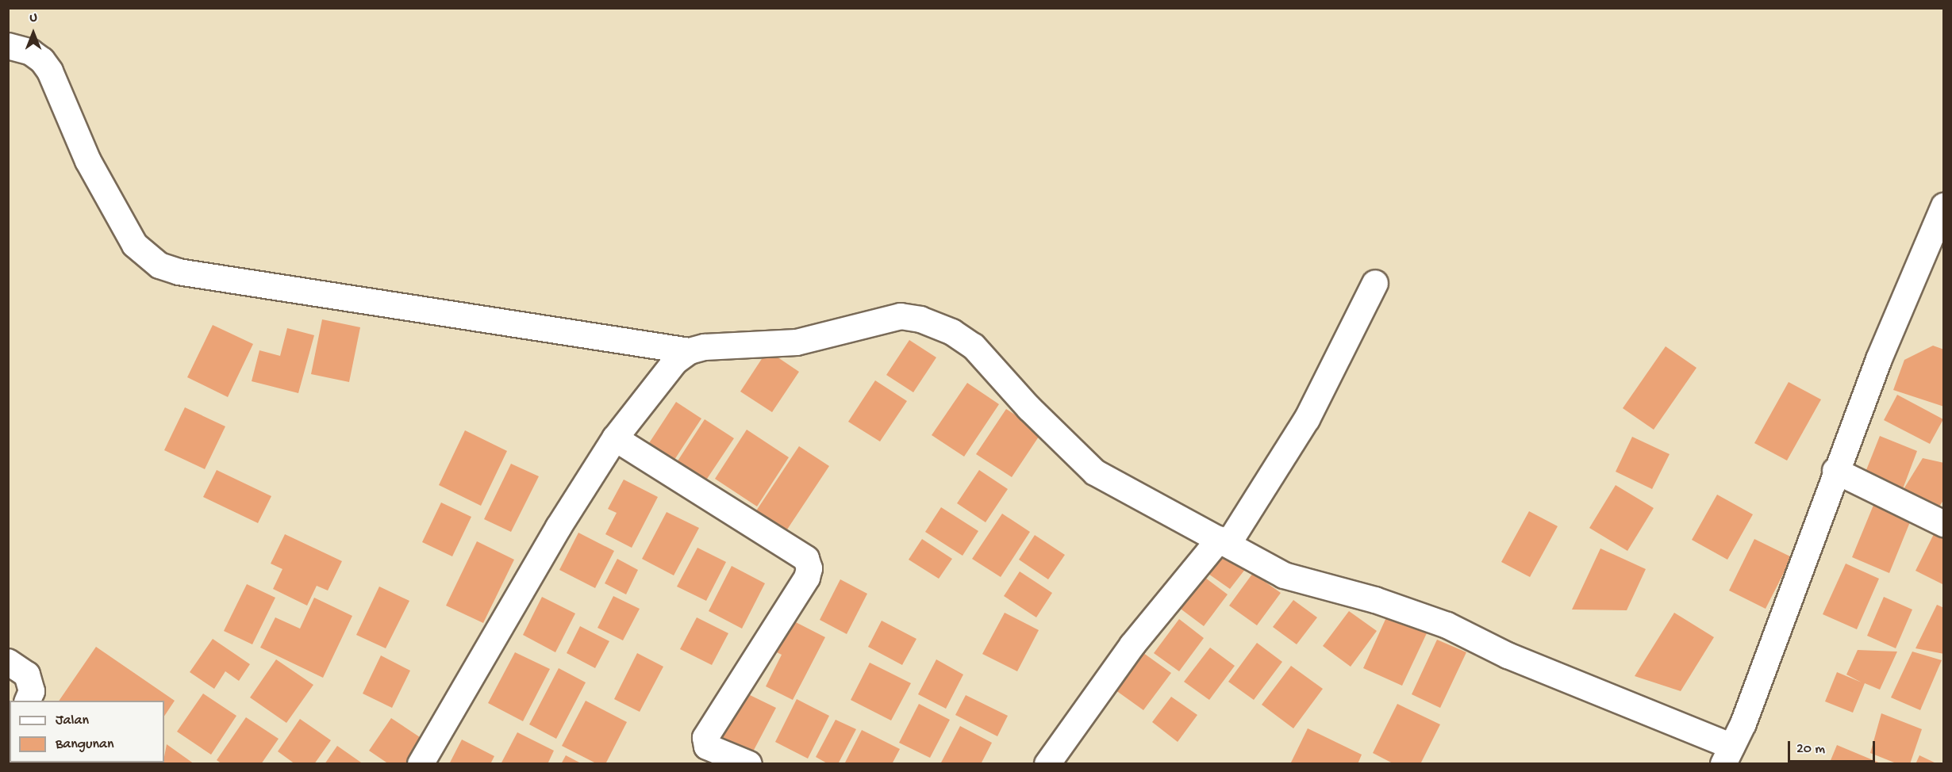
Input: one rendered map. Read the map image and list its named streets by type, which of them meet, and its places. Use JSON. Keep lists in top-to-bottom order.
{
  "legend": ["Jalan", "Bangunan"],
  "scale_bar": "20 m",
  "north": "top"
}
